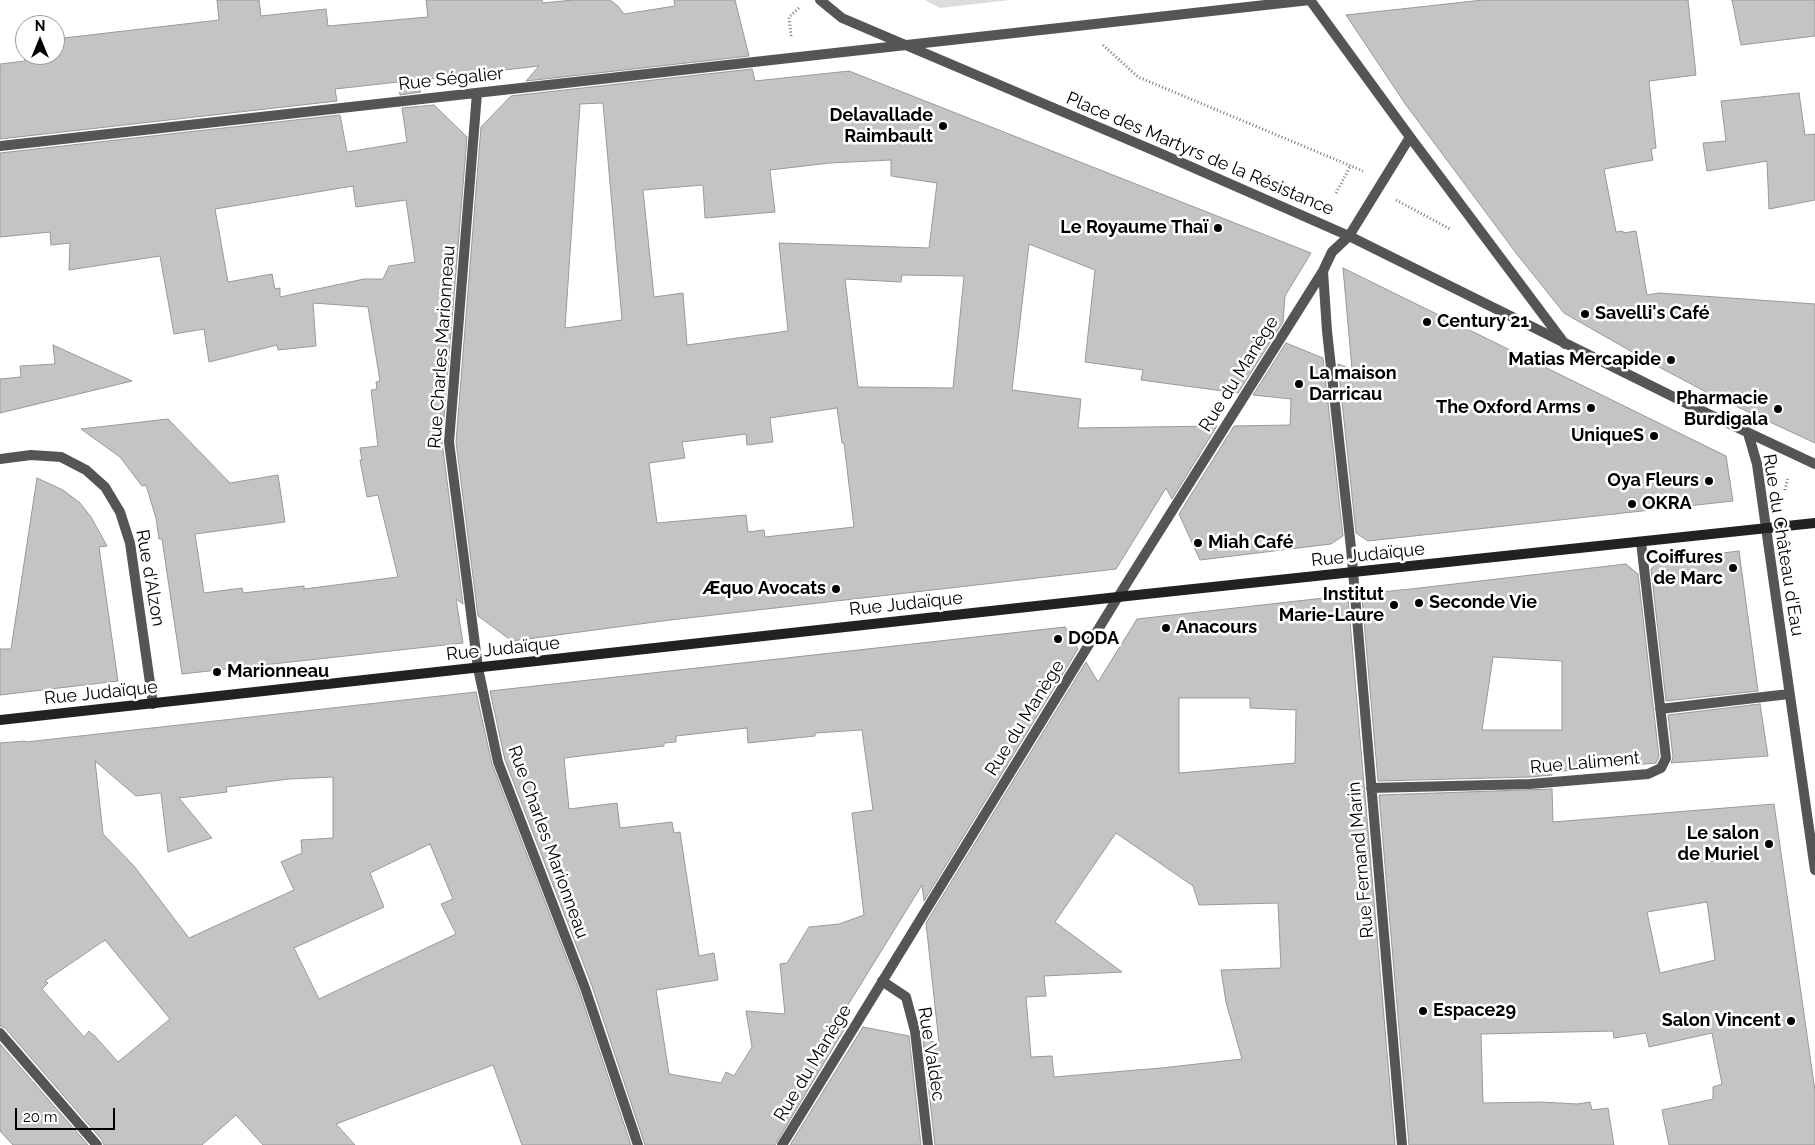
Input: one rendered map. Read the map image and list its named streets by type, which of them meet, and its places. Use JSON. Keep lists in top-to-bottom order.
{
  "streets": {
    "main road": ["Rue Judaïque"],
    "street": [
      "Rue Ségalier",
      "Place des Martyrs de la Résistance",
      "Rue Charles Marionneau",
      "Rue du Manège",
      "Rue du Château d'Eau",
      "Rue d'Alzon",
      "Rue Laliment",
      "Rue Fernand Marin",
      "Rue Valdec"
    ]
  },
  "crossings": [
    ["Rue Ségalier", "Place des Martyrs de la Résistance"],
    ["Rue Ségalier", "Rue Charles Marionneau"],
    ["Place des Martyrs de la Résistance", "Rue du Manège"],
    ["Place des Martyrs de la Résistance", "Rue du Château d'Eau"],
    ["Rue Charles Marionneau", "Rue Judaïque"],
    ["Rue du Manège", "Rue Judaïque"],
    ["Rue du Manège", "Rue Fernand Marin"],
    ["Rue du Manège", "Rue Valdec"],
    ["Rue du Château d'Eau", "Rue Judaïque"],
    ["Rue Judaïque", "Rue d'Alzon"],
    ["Rue Judaïque", "Rue Laliment"],
    ["Rue Judaïque", "Rue Fernand Marin"],
    ["Rue Laliment", "Rue Fernand Marin"]
  ],
  "places": [
    "Delavallade Raimbault",
    "Le Royaume Thaï",
    "Savelli's Café",
    "Century 21",
    "Matias Mercapide",
    "La maison Darricau",
    "The Oxford Arms",
    "Pharmacie Burdigala",
    "UniqueS",
    "Oya Fleurs",
    "OKRA",
    "Miah Café",
    "Coiffures de Marc",
    "Æquo Avocats",
    "Seconde Vie",
    "Institut Marie-Laure",
    "Anacours",
    "DODA",
    "Marionneau",
    "Le salon de Muriel",
    "Espace29",
    "Salon Vincent"
  ],
  "scale_bar": "20 m",
  "north": "top"
}
